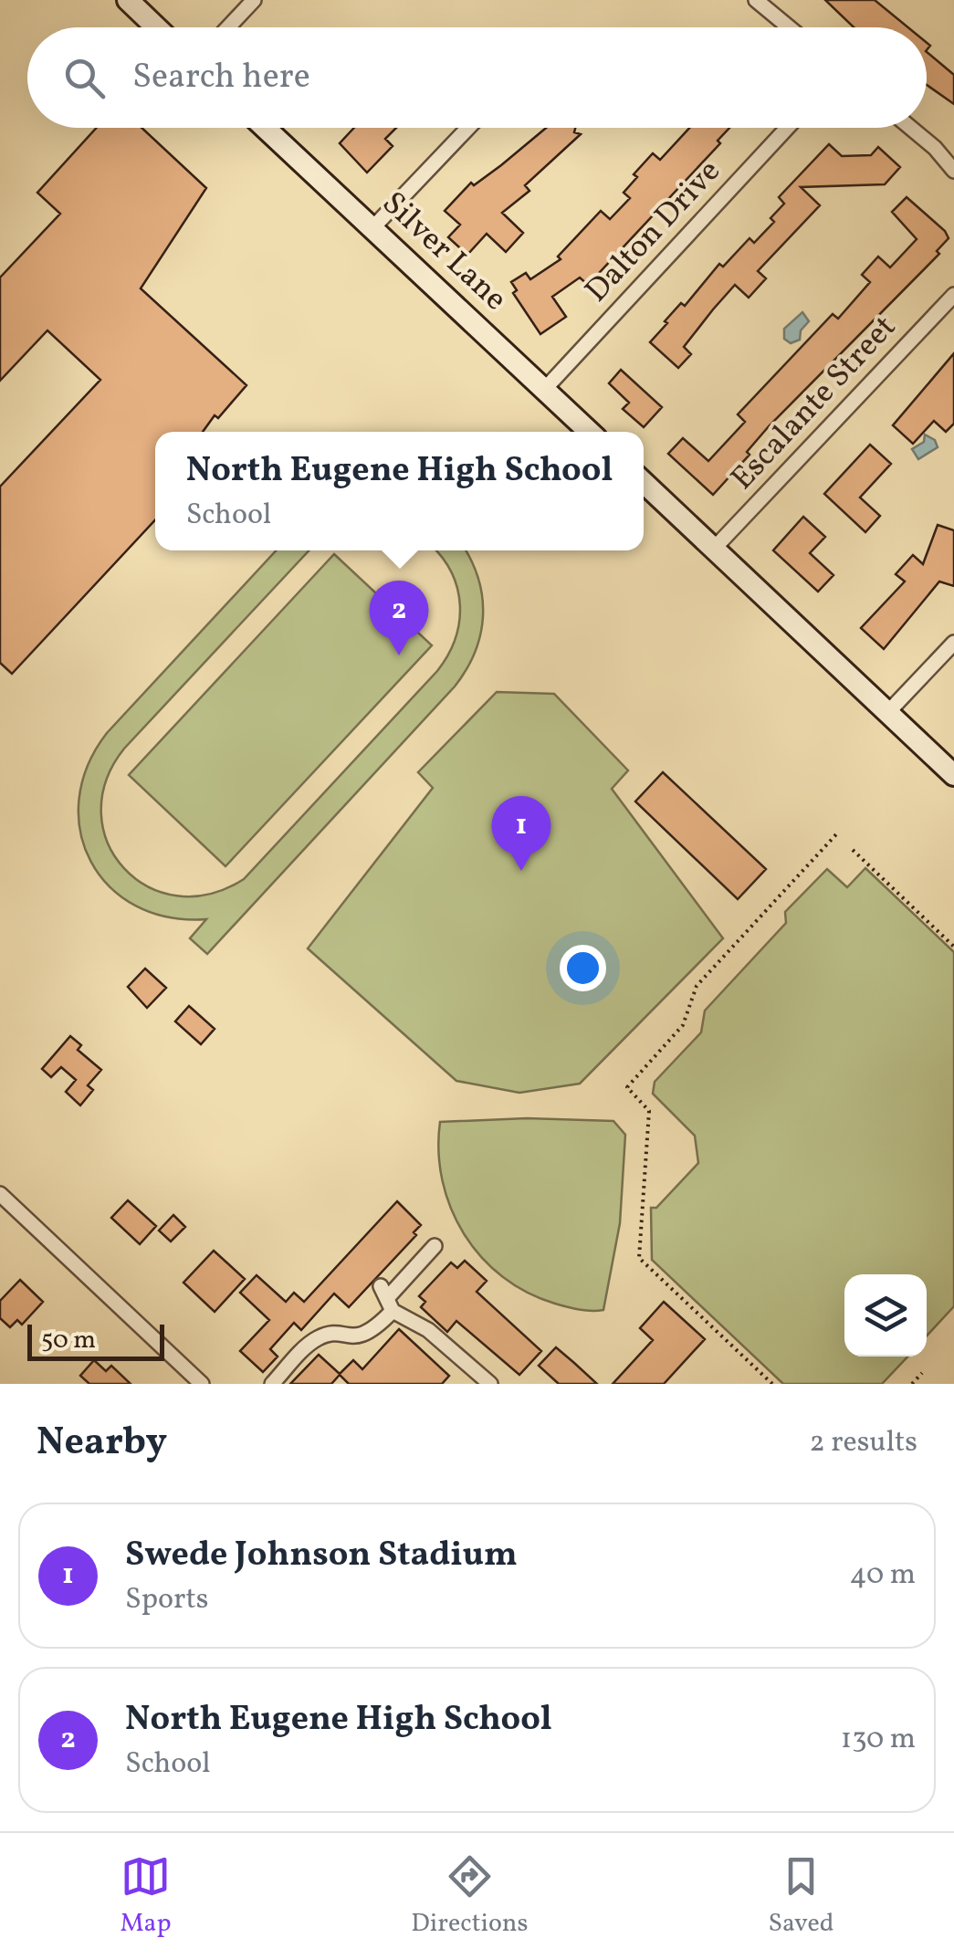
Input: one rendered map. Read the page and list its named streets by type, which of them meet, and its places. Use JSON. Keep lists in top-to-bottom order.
{
  "streets": {
    "street": ["Dalton Drive", "Silver Lane", "Escalante Street"]
  },
  "crossings": [
    ["Dalton Drive", "Silver Lane"]
  ],
  "scale_bar": "50 m",
  "page": {
    "search": "Search here",
    "popup": ["North Eugene High School", "School"],
    "pins": ["2", "1"],
    "scale": "50 m",
    "heading": ["Nearby", "2 results"],
    "list": [
      {
        "mark": "1",
        "name": "Swede Johnson Stadium",
        "note": "Sports",
        "value": "40 m"
      },
      {
        "mark": "2",
        "name": "North Eugene High School",
        "note": "School",
        "value": "130 m"
      }
    ],
    "nav": ["Map", "Directions", "Saved"]
  }
}
